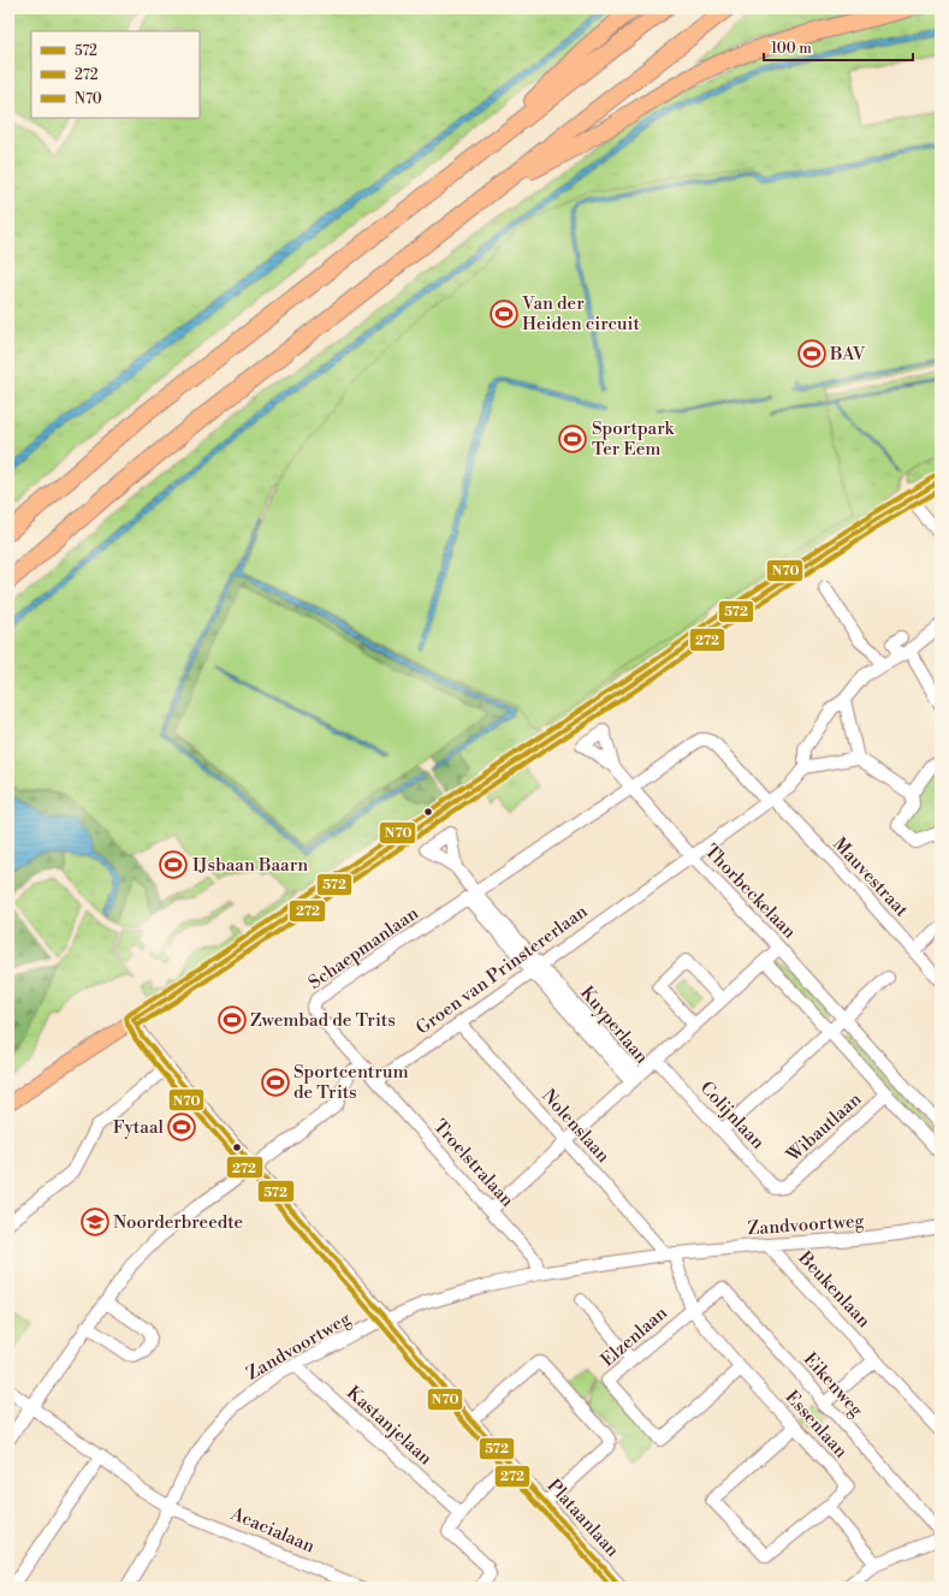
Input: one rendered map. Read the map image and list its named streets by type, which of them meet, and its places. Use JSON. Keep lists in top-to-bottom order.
{
  "streets": {
    "street": [
      "Mauvestraat",
      "Thorbeckelaan",
      "Schaepmanlaan",
      "Groen van Prinstererlaan",
      "Kuyperlaan",
      "Colijnlaan",
      "Nolenslaan",
      "Wibautlaan",
      "Troelstralaan",
      "Zandvoortweg",
      "Beukenlaan",
      "Elzenlaan",
      "Eikenweg",
      "Essenlaan",
      "Kastanjelaan",
      "Plataanlaan",
      "Acacialaan"
    ]
  },
  "crossings": [
    ["Mauvestraat", "Schaepmanlaan"],
    ["Mauvestraat", "Groen van Prinstererlaan"],
    ["Thorbeckelaan", "Schaepmanlaan"],
    ["Thorbeckelaan", "Groen van Prinstererlaan"],
    ["Thorbeckelaan", "Wibautlaan"],
    ["Schaepmanlaan", "Kuyperlaan"],
    ["Groen van Prinstererlaan", "Kuyperlaan"],
    ["Groen van Prinstererlaan", "Nolenslaan"],
    ["Groen van Prinstererlaan", "Troelstralaan"],
    ["Colijnlaan", "Wibautlaan"],
    ["Nolenslaan", "Zandvoortweg"],
    ["Troelstralaan", "Zandvoortweg"],
    ["Zandvoortweg", "Beukenlaan"],
    ["Zandvoortweg", "Kastanjelaan"],
    ["Zandvoortweg", "Plataanlaan"],
    ["Zandvoortweg", "Acacialaan"],
    ["Elzenlaan", "Eikenweg"],
    ["Elzenlaan", "Essenlaan"],
    ["Eikenweg", "Essenlaan"]
  ],
  "places": {
    "sports": [
      "Van der Heiden circuit",
      "BAV",
      "Sportpark Ter Eem",
      "IJsbaan Baarn",
      "Zwembad de Trits",
      "Sportcentrum de Trits",
      "Fytaal"
    ],
    "school or university": ["Noorderbreedte"]
  },
  "lines": ["transit line N70", "transit line 572", "transit line 272"],
  "legend": ["572", "272", "N70"],
  "scale_bar": "100 m"
}
